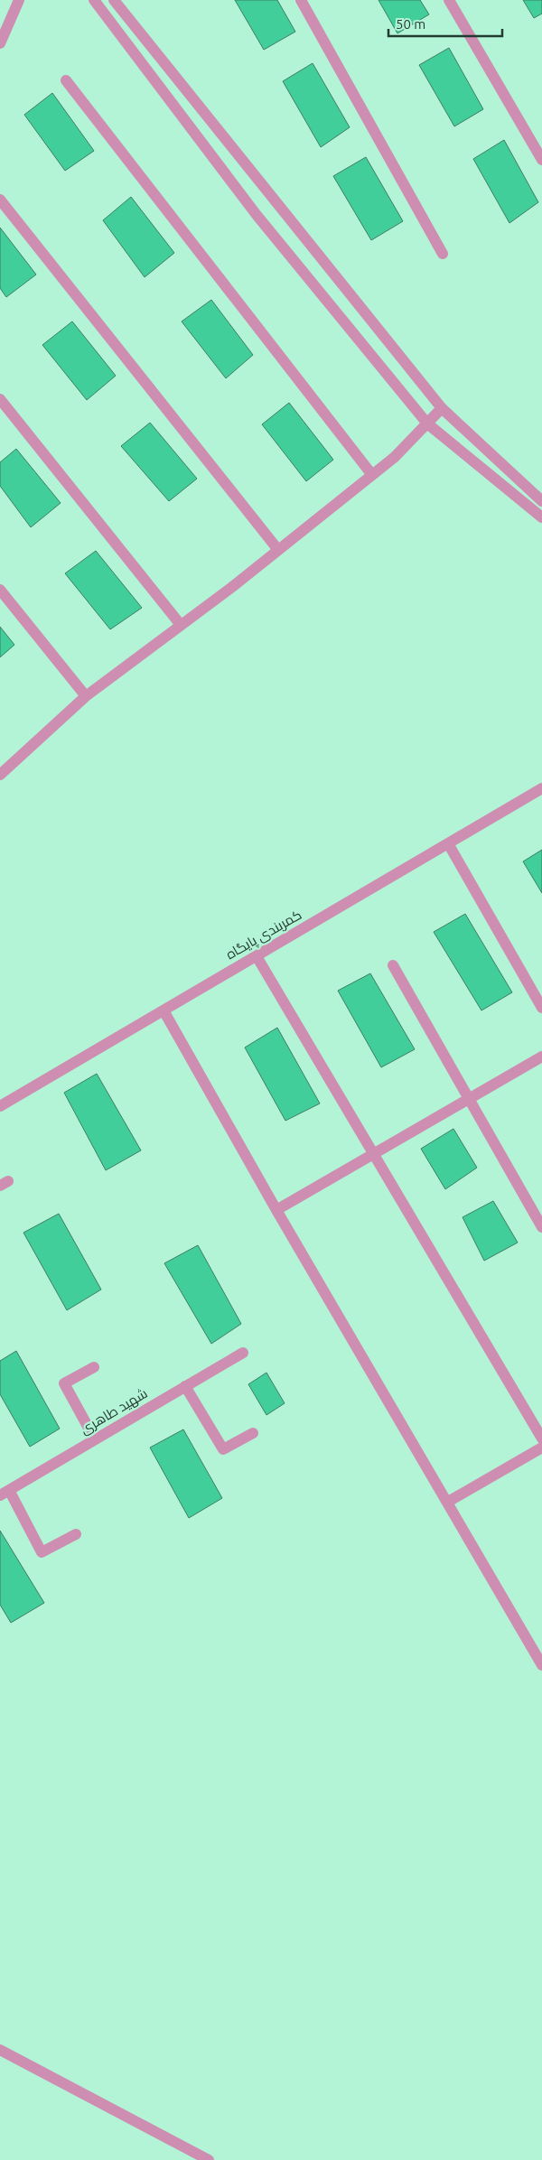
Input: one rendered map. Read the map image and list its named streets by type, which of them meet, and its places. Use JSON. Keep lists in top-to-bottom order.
{
  "streets": {
    "street": ["کمربندی پایگاه", "شهید طاهری"]
  },
  "scale_bar": "50 m"
}
